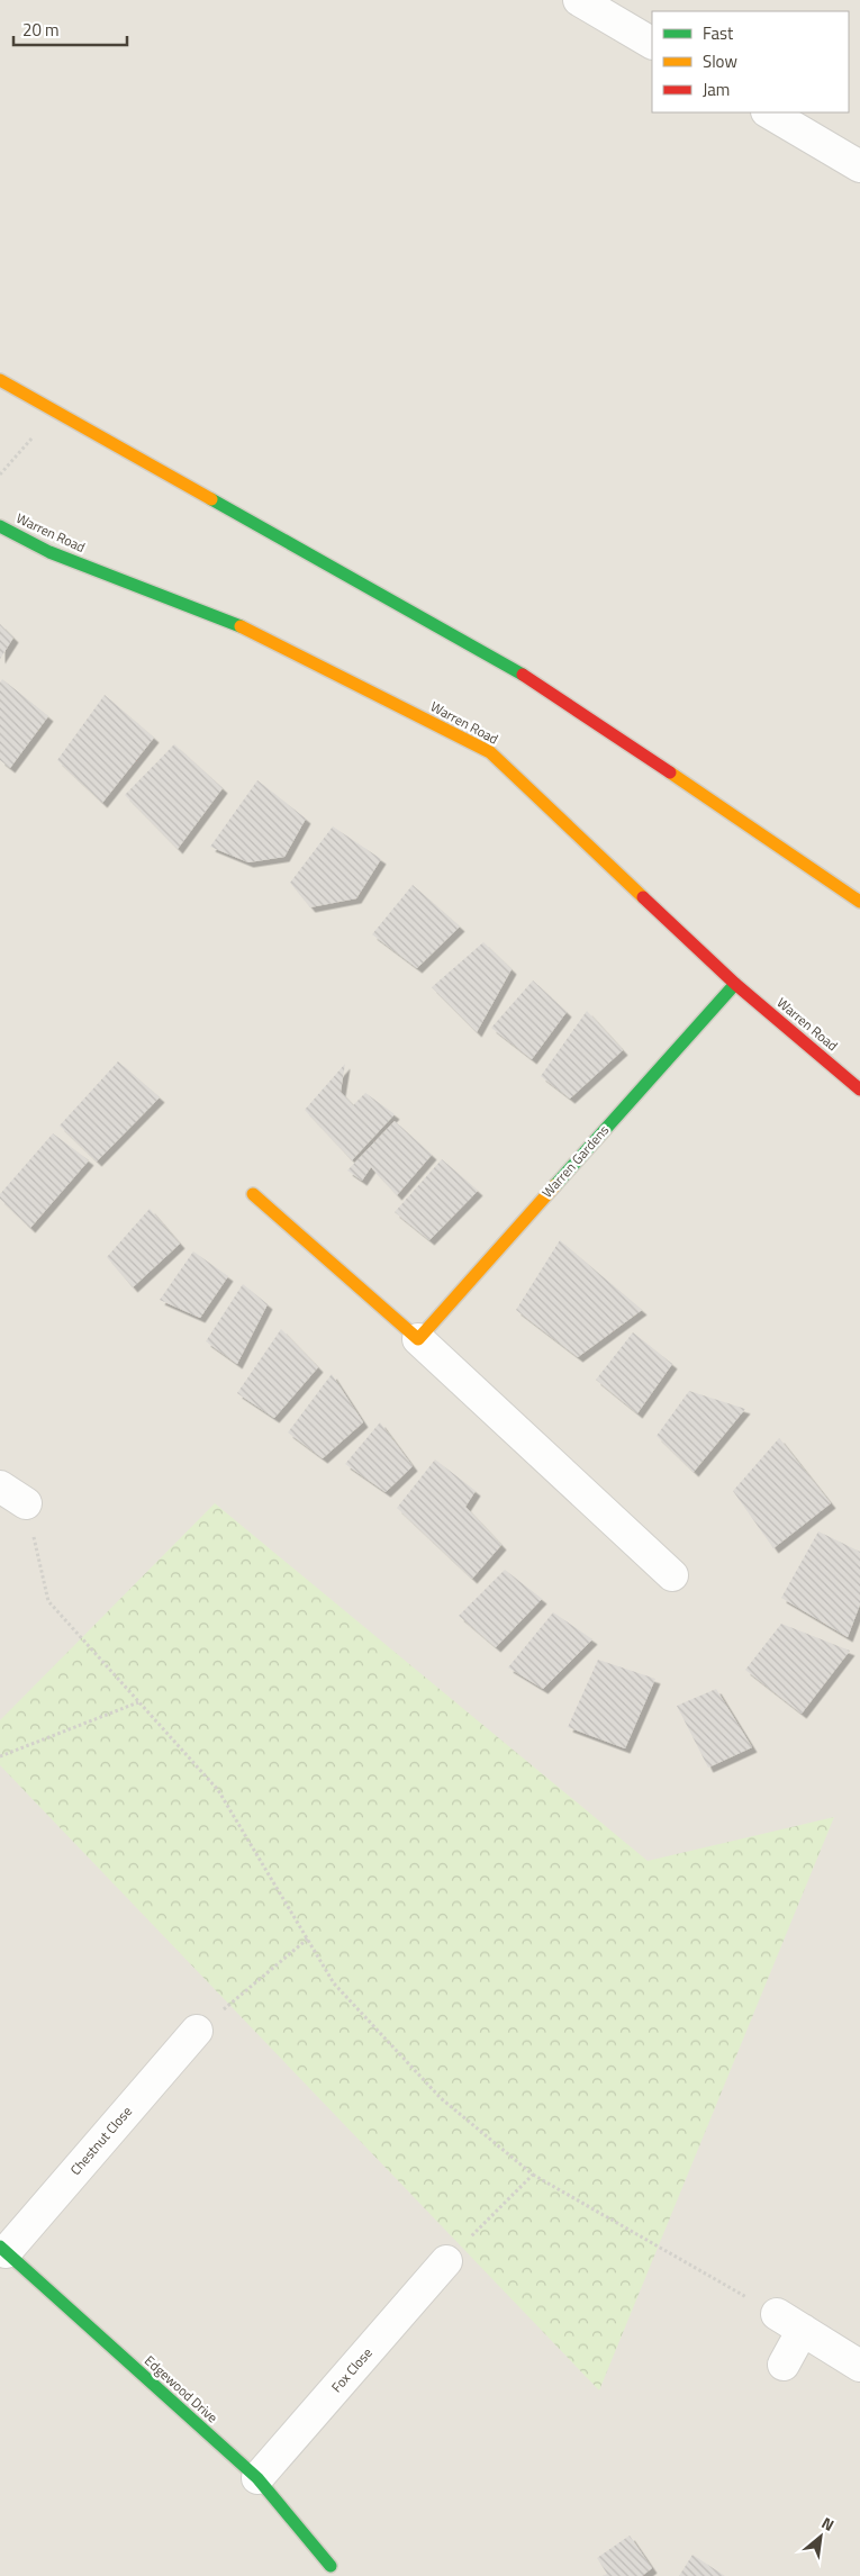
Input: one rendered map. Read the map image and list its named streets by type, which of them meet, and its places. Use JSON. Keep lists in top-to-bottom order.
{
  "streets": {
    "street": [
      "Warren Road",
      "Warren Gardens",
      "Chestnut Close",
      "Fox Close",
      "Edgewood Drive"
    ]
  },
  "crossings": [
    ["Warren Road", "Warren Gardens"],
    ["Chestnut Close", "Edgewood Drive"],
    ["Fox Close", "Edgewood Drive"]
  ],
  "legend": ["Fast", "Slow", "Jam"],
  "scale_bar": "20 m",
  "north": "top right"
}
